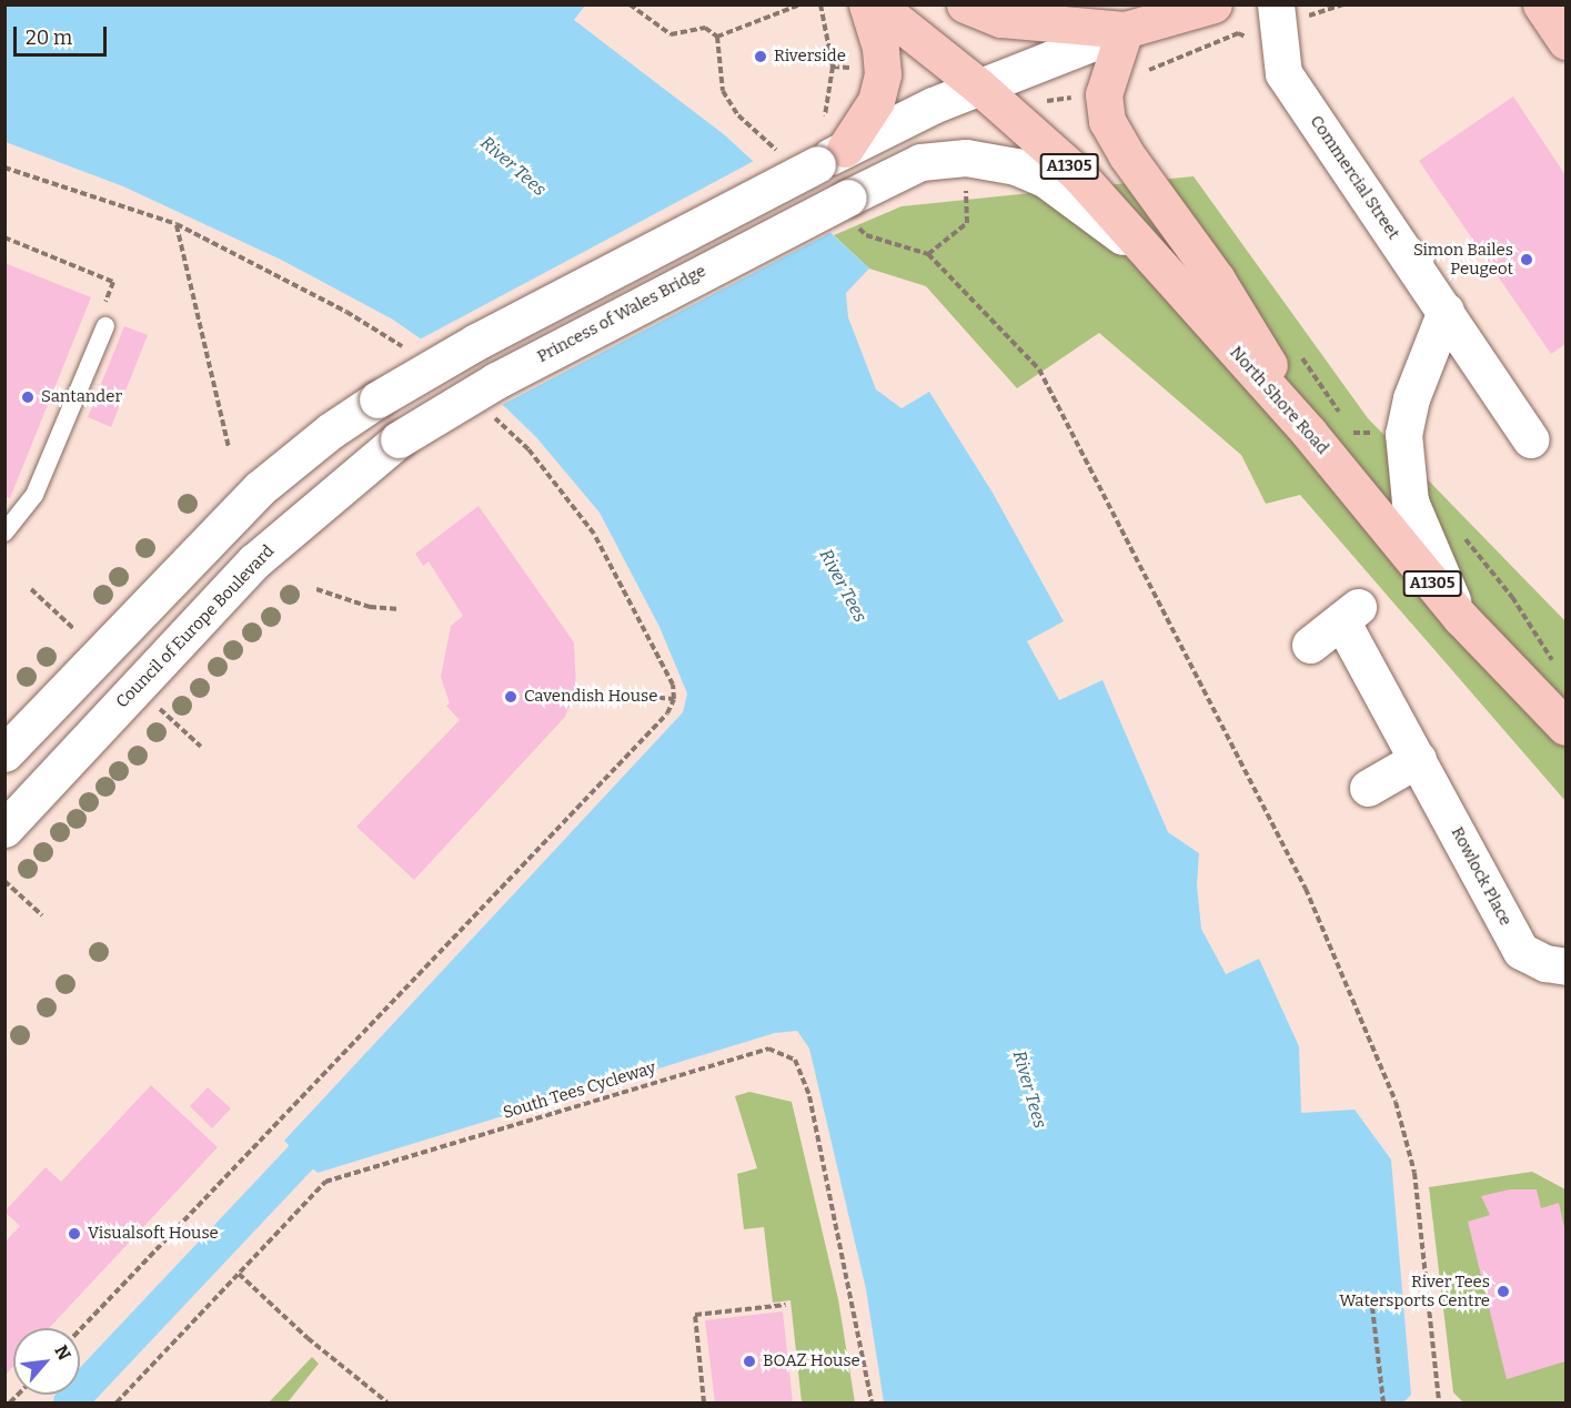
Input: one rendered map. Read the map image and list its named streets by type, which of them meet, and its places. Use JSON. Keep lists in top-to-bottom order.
{
  "streets": {
    "main road": ["A1305", "North Shore Road"],
    "street": [
      "Commercial Street",
      "Princess of Wales Bridge",
      "Council of Europe Boulevard",
      "Rowlock Place"
    ],
    "path": ["South Tees Cycleway"]
  },
  "crossings": [
    ["A1305", "North Shore Road"],
    ["Princess of Wales Bridge", "North Shore Road"],
    ["Princess of Wales Bridge", "Council of Europe Boulevard"]
  ],
  "water": ["River Tees"],
  "places": [
    "Riverside",
    "Simon Bailes Peugeot",
    "Santander",
    "Cavendish House",
    "Visualsoft House",
    "River Tees Watersports Centre",
    "BOAZ House"
  ],
  "scale_bar": "20 m",
  "north": "top right"
}
